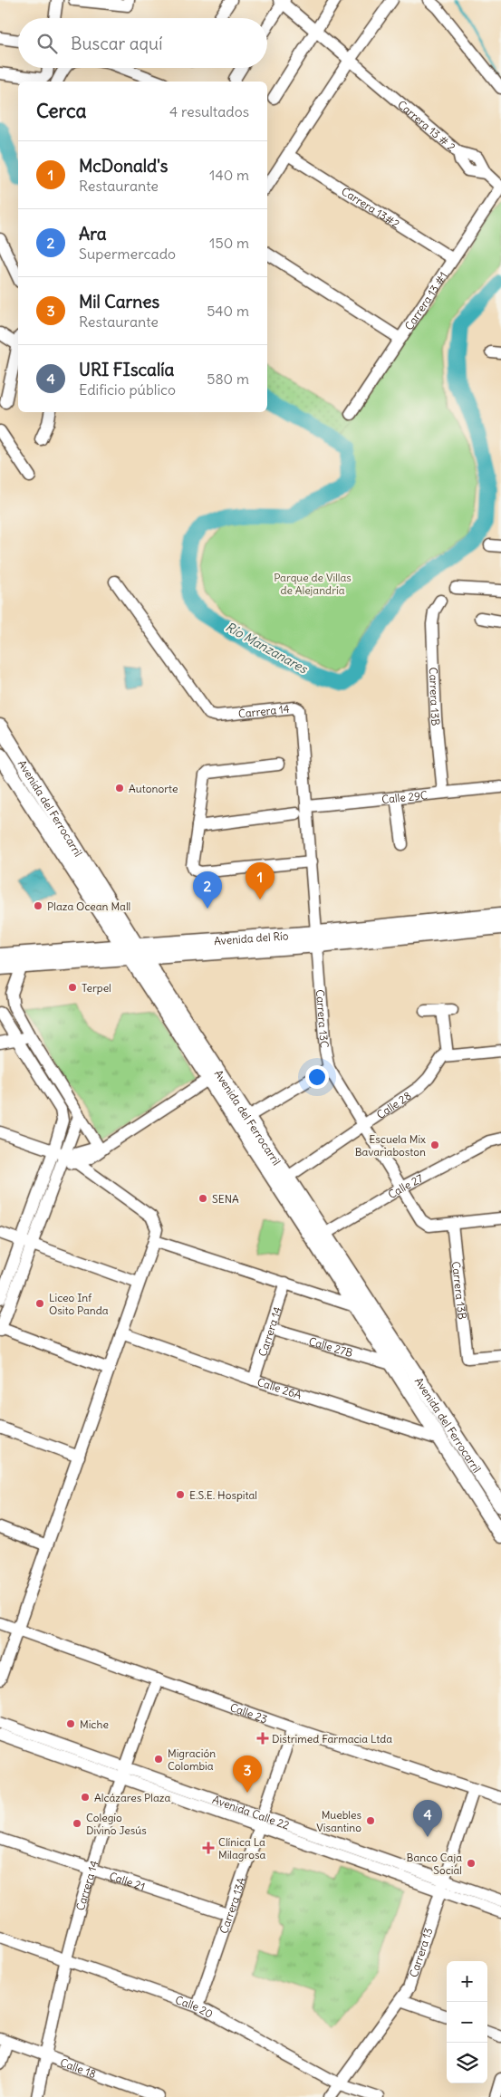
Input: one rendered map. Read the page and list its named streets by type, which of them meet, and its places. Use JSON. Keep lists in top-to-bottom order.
{
  "streets": {
    "main road": ["Avenida del Ferrocarril", "Avenida del Río"],
    "street": [
      "Carrera 13 # 2",
      "Carrera 13#2",
      "Carrera 13 #1",
      "Carrera 13B",
      "Carrera 14",
      "Calle 29C",
      "Carrera 13C",
      "Calle 28",
      "Calle 27",
      "Calle 27B",
      "Calle 26A",
      "Calle 23",
      "Avenida Calle 22",
      "Calle 21",
      "Carrera 13A",
      "Carrera 13",
      "Calle 20",
      "Calle 18"
    ]
  },
  "crossings": [
    ["Carrera 13 # 2", "Carrera 13 #1"],
    ["Carrera 13#2", "Carrera 13 #1"],
    ["Carrera 13B", "Calle 29C"],
    ["Carrera 13B", "Carrera 13C"],
    ["Carrera 14", "Calle 29C"],
    ["Carrera 14", "Avenida del Río"],
    ["Carrera 14", "Carrera 13C"],
    ["Carrera 14", "Calle 27B"],
    ["Carrera 14", "Calle 26A"],
    ["Carrera 14", "Calle 23"],
    ["Carrera 14", "Avenida Calle 22"],
    ["Carrera 14", "Calle 21"],
    ["Carrera 14", "Calle 20"],
    ["Carrera 14", "Calle 18"],
    ["Avenida del Ferrocarril", "Avenida del Río"],
    ["Avenida del Ferrocarril", "Calle 28"],
    ["Avenida del Ferrocarril", "Calle 27"],
    ["Avenida del Ferrocarril", "Calle 27B"],
    ["Avenida del Ferrocarril", "Calle 26A"],
    ["Avenida del Río", "Carrera 13C"],
    ["Carrera 13C", "Calle 28"],
    ["Carrera 13C", "Calle 27"],
    ["Calle 23", "Carrera 13A"],
    ["Calle 23", "Carrera 13"],
    ["Avenida Calle 22", "Carrera 13A"],
    ["Avenida Calle 22", "Carrera 13"],
    ["Calle 21", "Carrera 13A"],
    ["Carrera 13A", "Calle 20"],
    ["Carrera 13", "Calle 20"]
  ],
  "water": ["Río Manzanares"],
  "parks": ["Parque de Villas de Alejandría"],
  "places": {
    "other": [
      "Autonorte",
      "Plaza Ocean Mall",
      "Terpel",
      "Escuela Mix Bavariaboston",
      "SENA",
      "Liceo Inf Osito Panda",
      "E.S.E. Hospital",
      "Miche",
      "Migración Colombia",
      "Alcázares Plaza",
      "Muebles Visantino",
      "Colegio Divino Jesús",
      "Banco Caja Social"
    ],
    "health": ["Distrimed Farmacia Ltda", "Clínica La Milagrosa"]
  },
  "page": {
    "search": "Buscar aquí",
    "heading": ["Cerca", "4 resultados"],
    "list": [
      {
        "mark": "1",
        "name": "McDonald's",
        "note": "Restaurante",
        "value": "140 m"
      },
      {
        "mark": "2",
        "name": "Ara",
        "note": "Supermercado",
        "value": "150 m"
      },
      {
        "mark": "3",
        "name": "Mil Carnes",
        "note": "Restaurante",
        "value": "540 m"
      },
      {
        "mark": "4",
        "name": "URI FIscalía",
        "note": "Edificio público",
        "value": "580 m"
      }
    ],
    "pins": [
      "1",
      "2",
      "3",
      "4"
    ],
    "map_buttons": ["+", "−"]
  }
}
